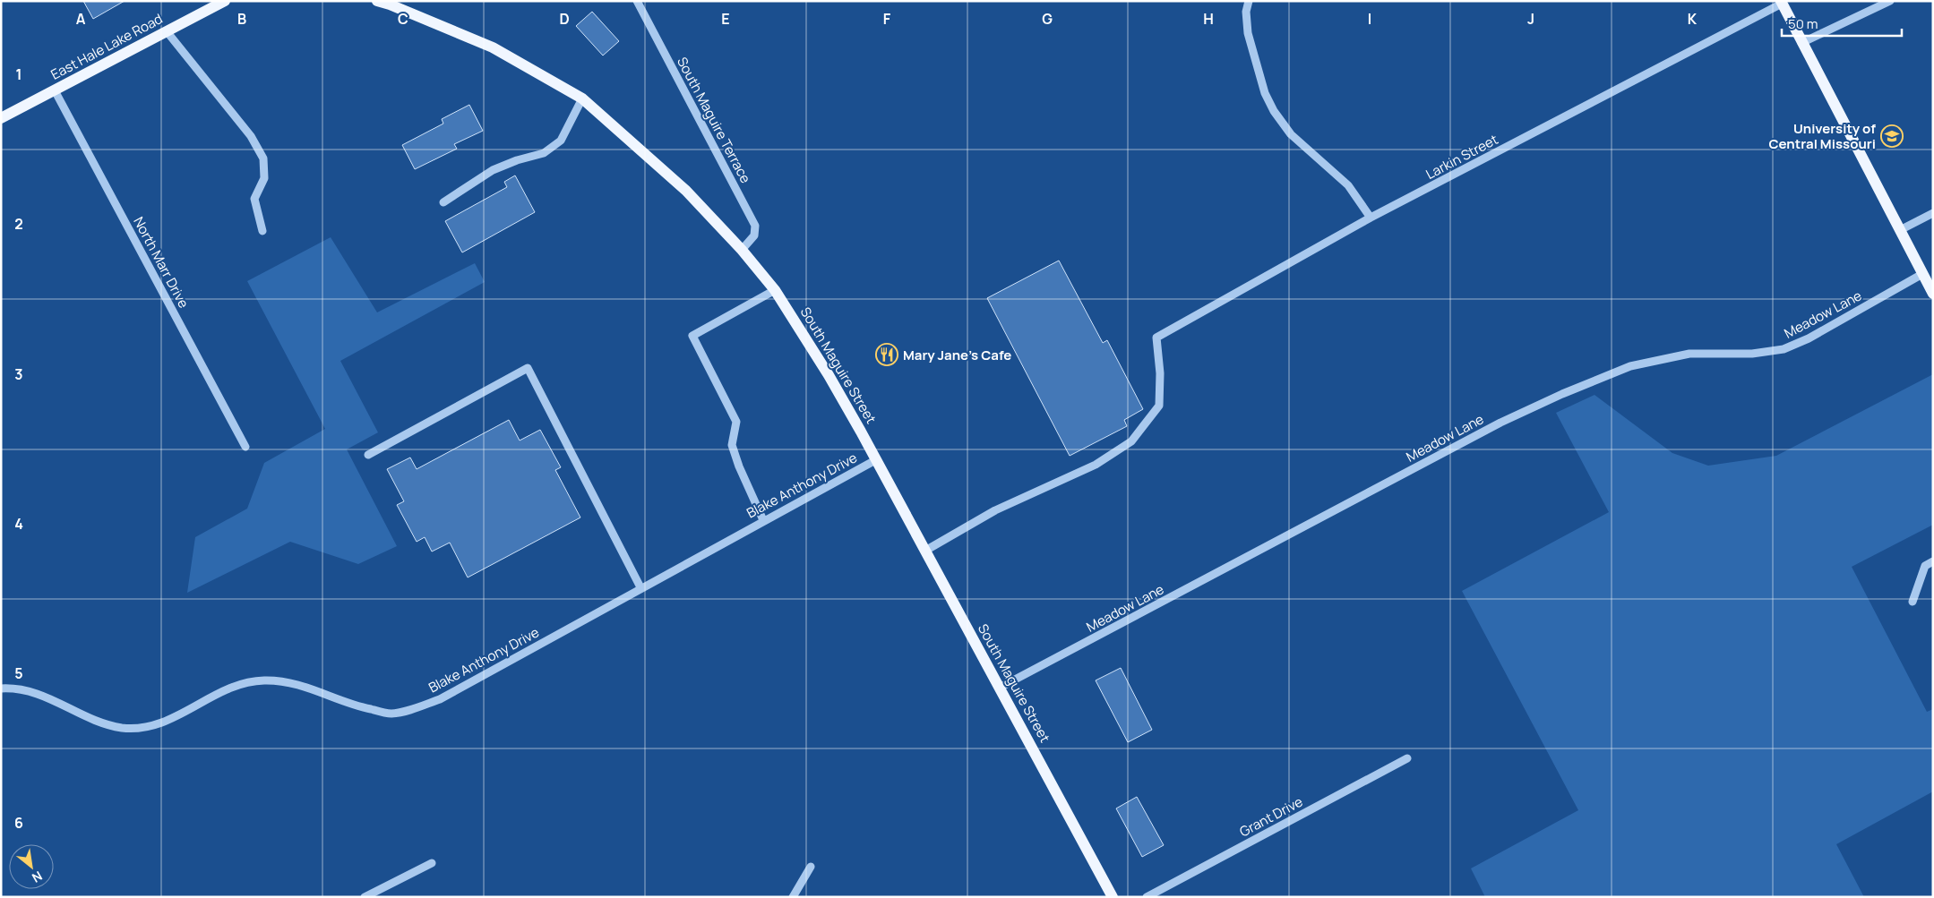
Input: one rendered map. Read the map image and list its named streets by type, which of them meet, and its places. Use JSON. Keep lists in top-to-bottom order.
{
  "streets": {
    "main road": ["East Hale Lake Road", "South Maguire Street"],
    "street": [
      "South Maguire Terrace",
      "Larkin Street",
      "North Marr Drive",
      "Meadow Lane",
      "Blake Anthony Drive",
      "Grant Drive"
    ]
  },
  "crossings": [
    ["East Hale Lake Road", "North Marr Drive"],
    ["South Maguire Terrace", "South Maguire Street"],
    ["Larkin Street", "South Maguire Street"],
    ["Meadow Lane", "South Maguire Street"],
    ["South Maguire Street", "Blake Anthony Drive"]
  ],
  "places": {
    "school or university": ["University of Central Missouri"],
    "restaurant": ["Mary Jane's Cafe"]
  },
  "scale_bar": "50 m",
  "north": "bottom right",
  "grid": {
    "columns": [
      "A",
      "B",
      "C",
      "D",
      "E",
      "F",
      "G",
      "H",
      "I",
      "J",
      "K"
    ],
    "rows": [
      "1",
      "2",
      "3",
      "4",
      "5",
      "6"
    ]
  }
}
